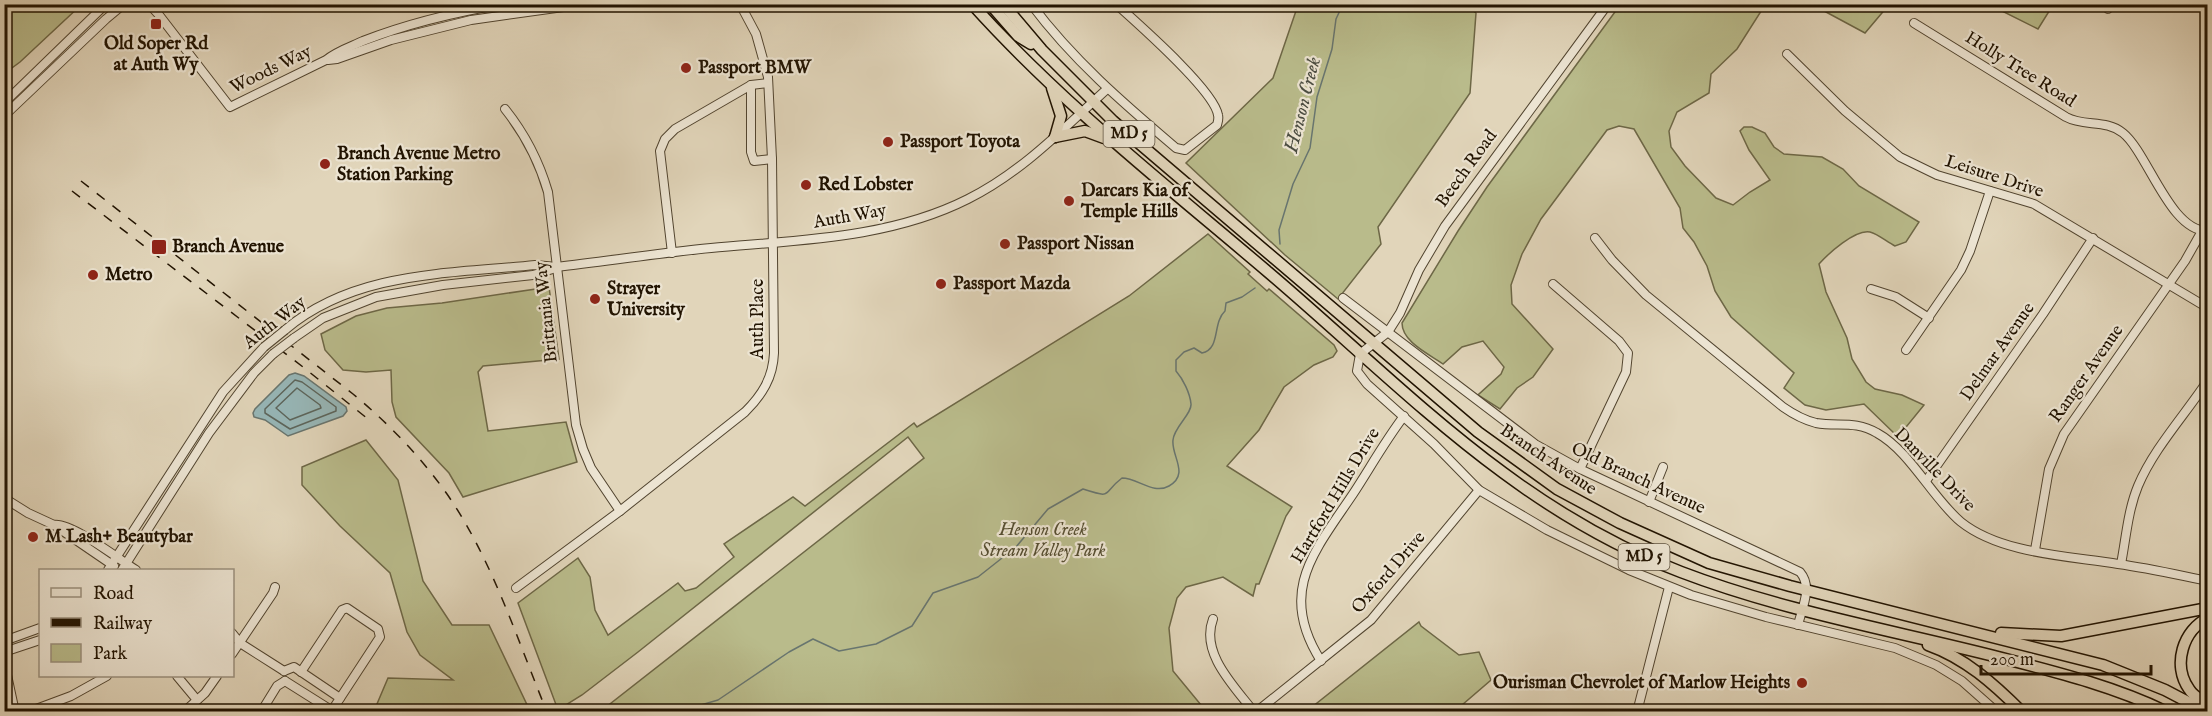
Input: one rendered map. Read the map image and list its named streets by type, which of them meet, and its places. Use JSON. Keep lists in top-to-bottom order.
{
  "streets": {
    "highway": ["MD 5", "Branch Avenue"],
    "street": [
      "Woods Way",
      "Holly Tree Road",
      "Beech Road",
      "Leisure Drive",
      "Auth Way",
      "Brittania Way",
      "Auth Place",
      "Delmar Avenue",
      "Ranger Avenue",
      "Danville Drive",
      "Old Branch Avenue",
      "Hartford Hills Drive",
      "Oxford Drive"
    ]
  },
  "crossings": [
    ["Holly Tree Road", "Ranger Avenue"],
    ["Beech Road", "Branch Avenue"],
    ["Beech Road", "Old Branch Avenue"],
    ["Leisure Drive", "Delmar Avenue"],
    ["Leisure Drive", "Ranger Avenue"],
    ["Auth Way", "Brittania Way"],
    ["Auth Way", "Auth Place"],
    ["Auth Way", "Branch Avenue"],
    ["Brittania Way", "Auth Place"],
    ["Delmar Avenue", "Danville Drive"],
    ["Ranger Avenue", "Danville Drive"],
    ["Branch Avenue", "Old Branch Avenue"],
    ["Hartford Hills Drive", "Oxford Drive"]
  ],
  "water": ["Henson Creek"],
  "parks": ["Henson Creek Stream Valley Park"],
  "places": {
    "transit": ["Old Soper Rd at Auth Wy", "Branch Avenue"],
    "other": [
      "Passport BMW",
      "Passport Toyota",
      "Branch Avenue Metro Station Parking",
      "Red Lobster",
      "Darcars Kia of Temple Hills",
      "Passport Nissan",
      "Metro",
      "Passport Mazda",
      "Strayer University",
      "M Lash+ Beautybar",
      "Ourisman Chevrolet of Marlow Heights"
    ]
  },
  "legend": ["Road", "Railway", "Park"],
  "scale_bar": "200 m"
}
